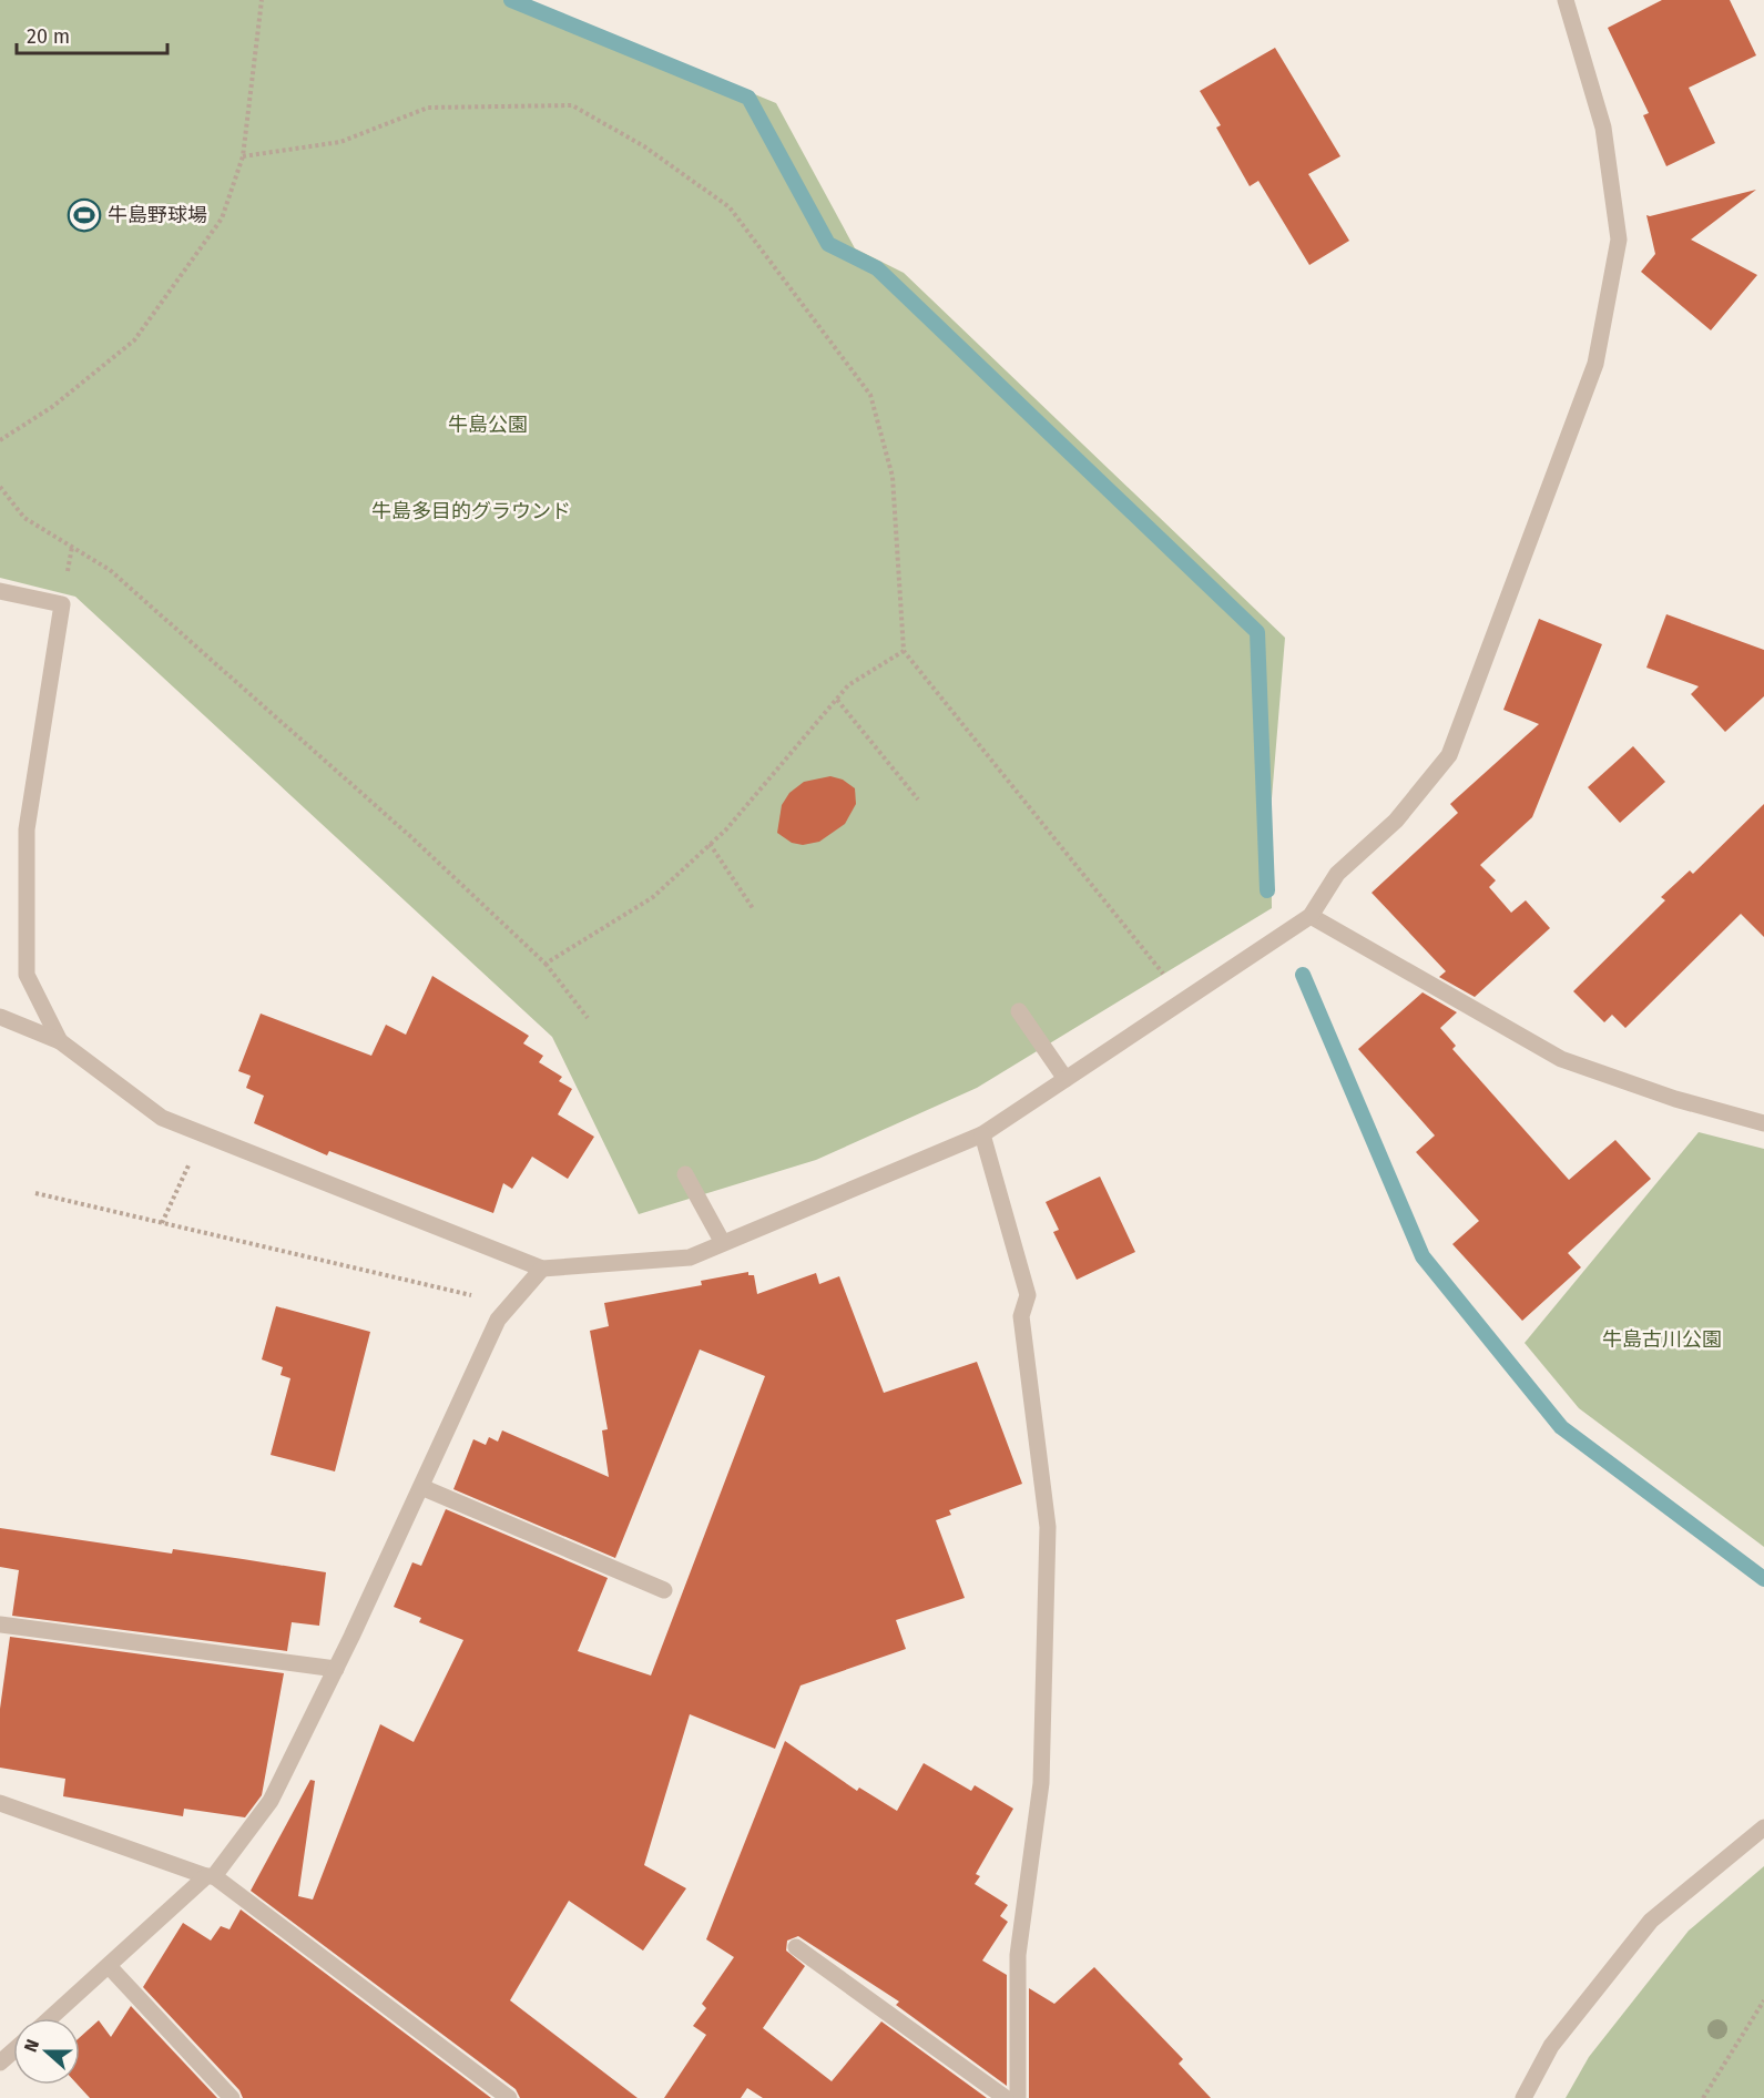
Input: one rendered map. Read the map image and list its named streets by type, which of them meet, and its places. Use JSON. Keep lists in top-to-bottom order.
{
  "parks": ["牛島公園", "牛島多目的グラウンド", "牛島古川公園"],
  "places": {
    "sports": ["牛島野球場"]
  },
  "scale_bar": "20 m",
  "north": "left"
}
